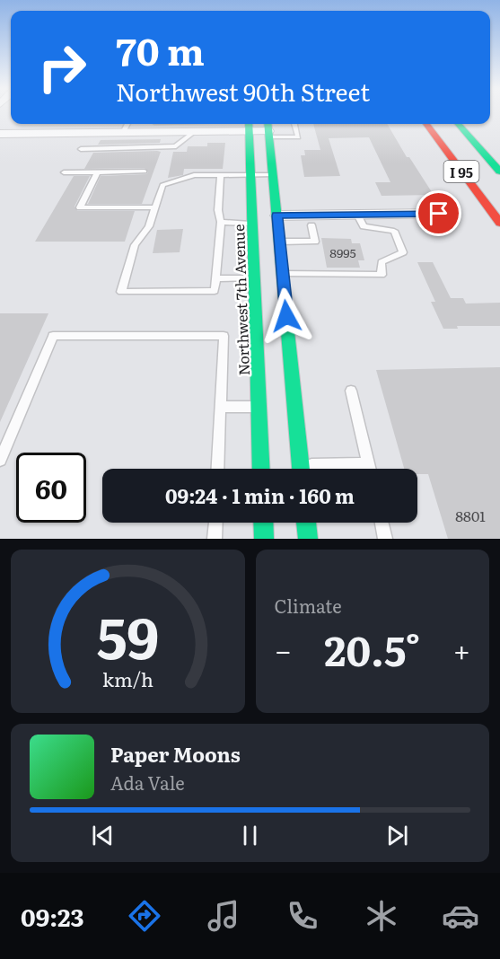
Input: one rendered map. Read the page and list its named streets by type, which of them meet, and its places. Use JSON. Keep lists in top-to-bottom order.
{
  "streets": {
    "main road": ["I 95", "Northwest 7th Avenue"]
  },
  "house_numbers": ["8995", "8801"],
  "page": {
    "turn": ["70 m", "Northwest 90th Street"],
    "limit": "60",
    "trip": "09:24 · 1 min · 160 m",
    "tile": "Climate",
    "heat": ["−", "20.5°", "+"],
    "song": ["Paper Moons", "Ada Vale"],
    "tabs": "09:23",
    "gauge": ["59", "km/h"]
  }
}
